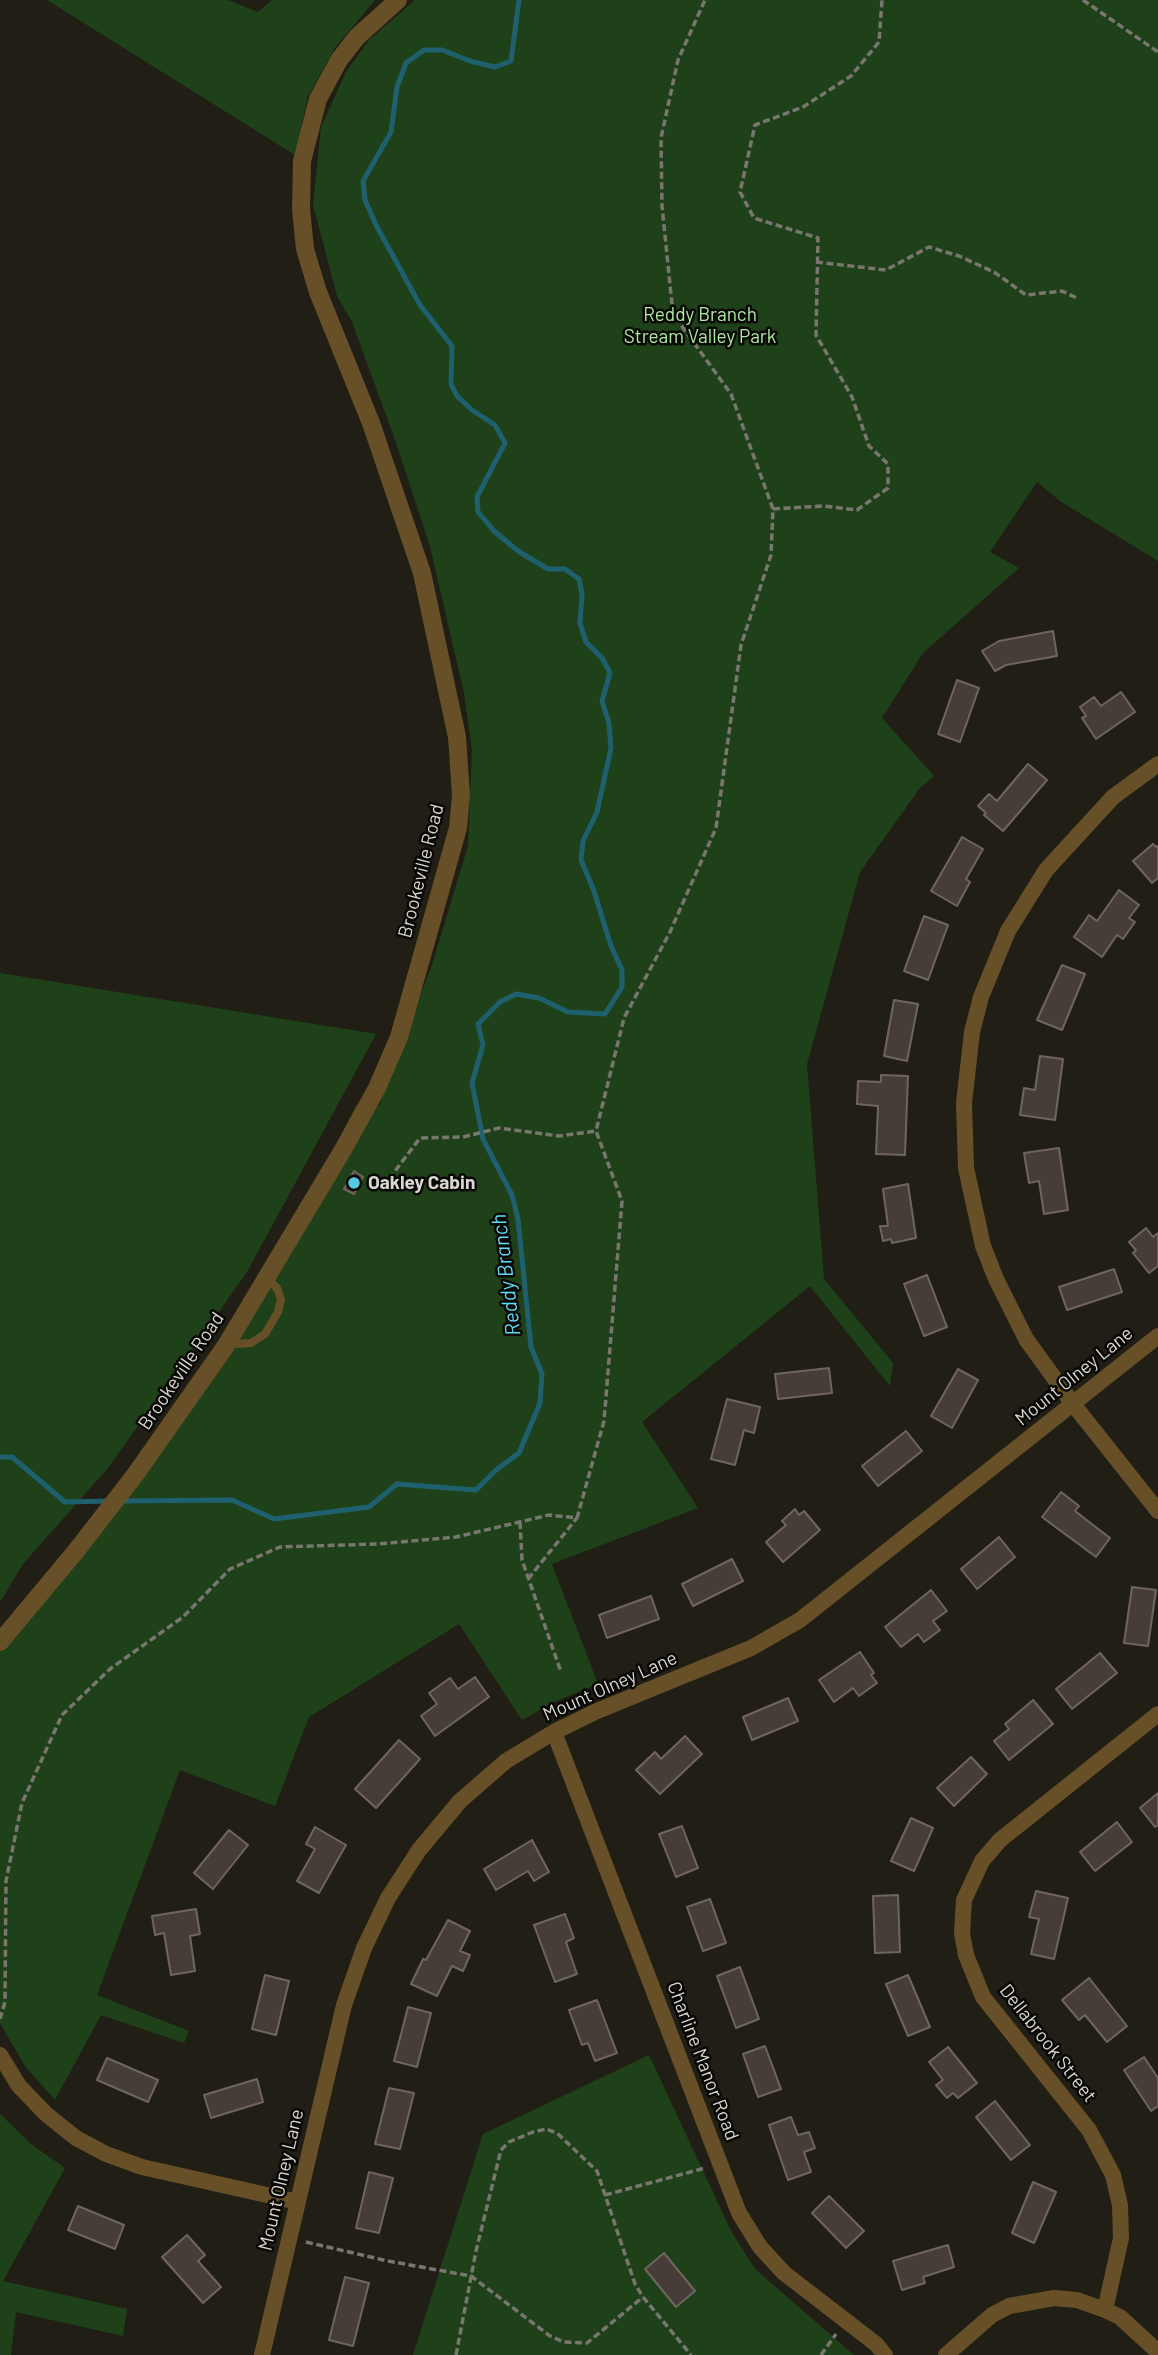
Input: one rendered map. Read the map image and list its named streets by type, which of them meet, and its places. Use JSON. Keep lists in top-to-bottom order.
{
  "streets": {
    "street": [
      "Brookeville Road",
      "Mount Olney Lane",
      "Dellabrook Street",
      "Charline Manor Road"
    ]
  },
  "crossings": [
    ["Mount Olney Lane", "Charline Manor Road"]
  ],
  "water": ["Reddy Branch"],
  "parks": ["Reddy Branch Stream Valley Park"],
  "places": ["Oakley Cabin"]
}
